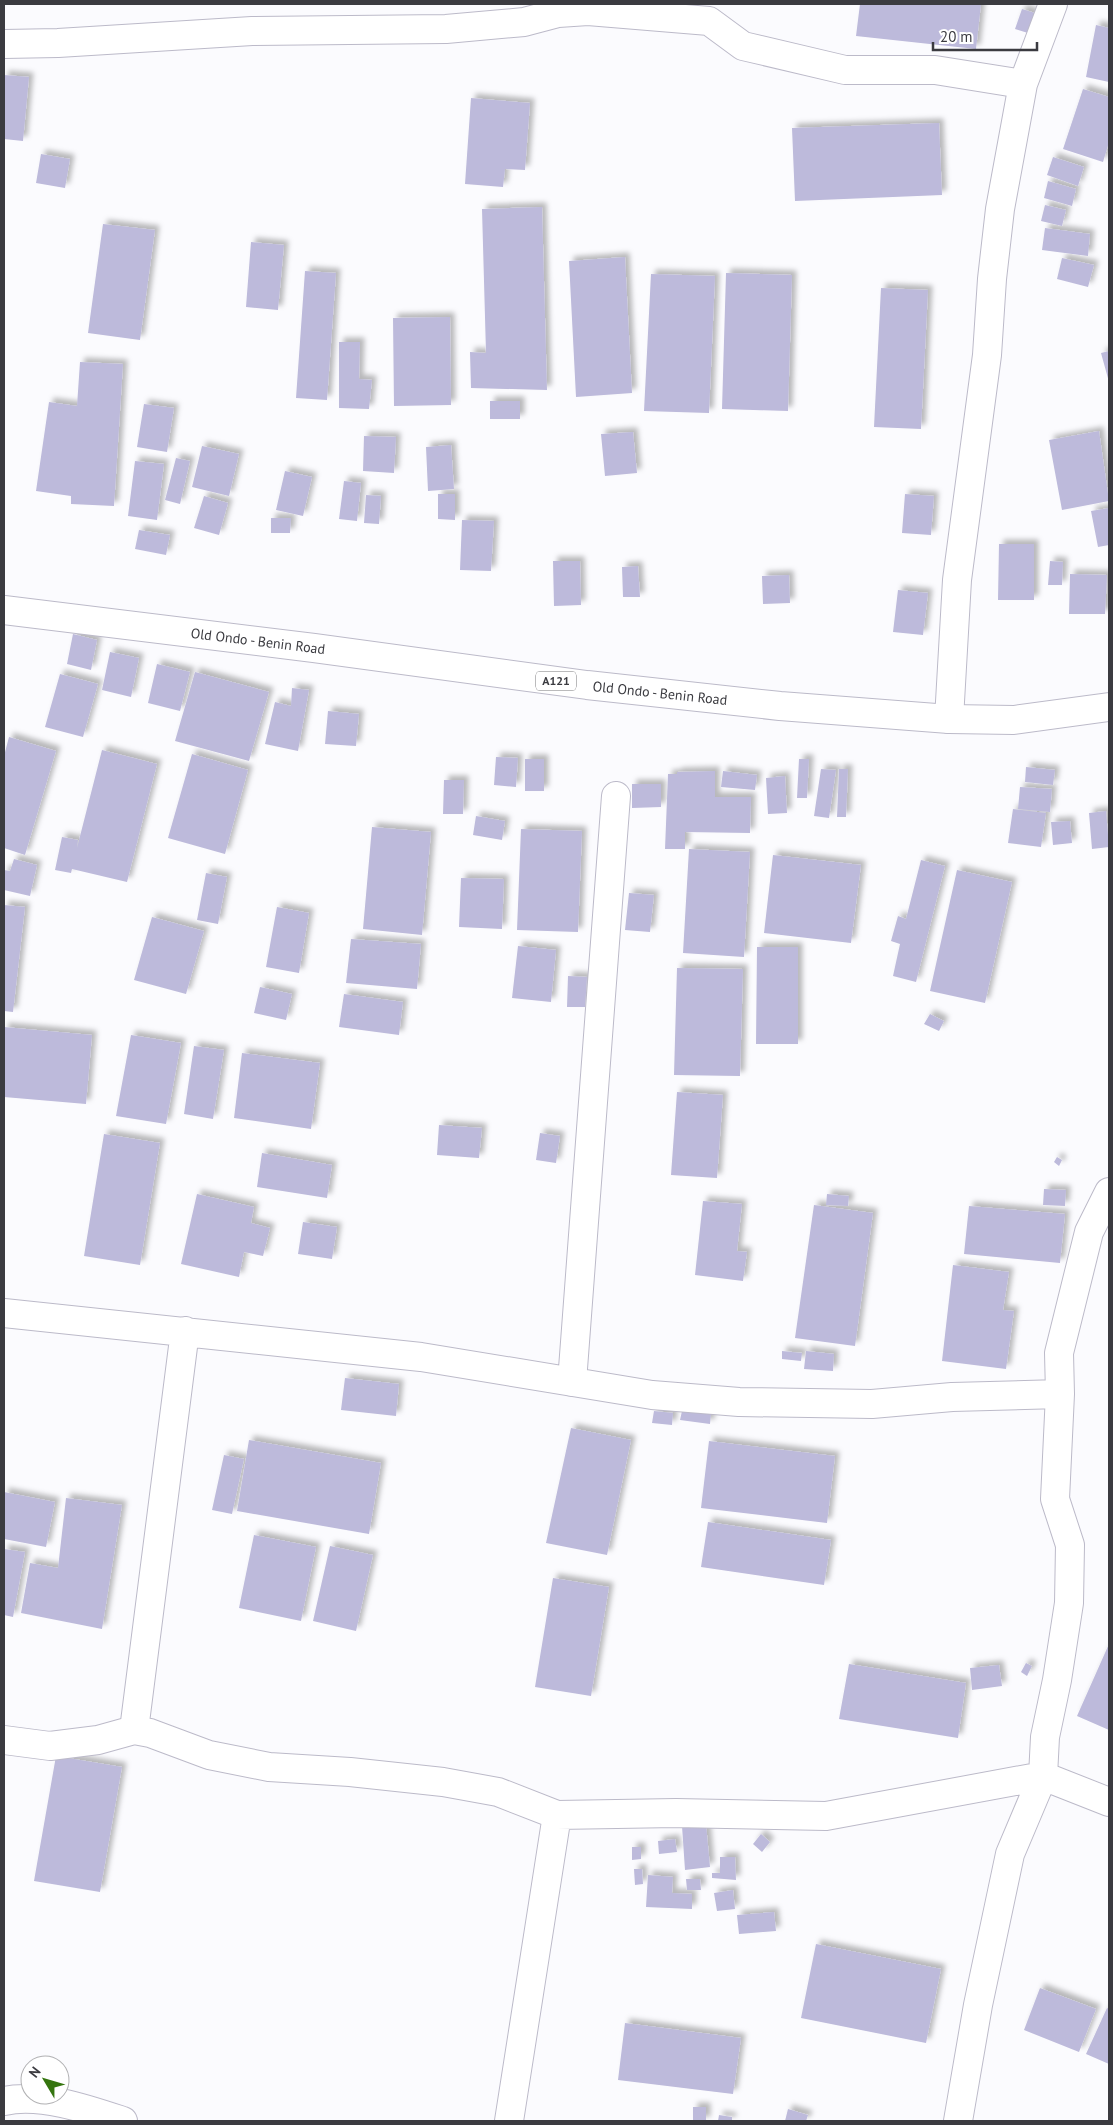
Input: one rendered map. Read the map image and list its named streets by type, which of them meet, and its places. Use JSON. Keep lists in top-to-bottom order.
{
  "streets": {
    "street": ["Old Ondo - Benin Road", "A121"]
  },
  "scale_bar": "20 m",
  "north": "top left"
}
